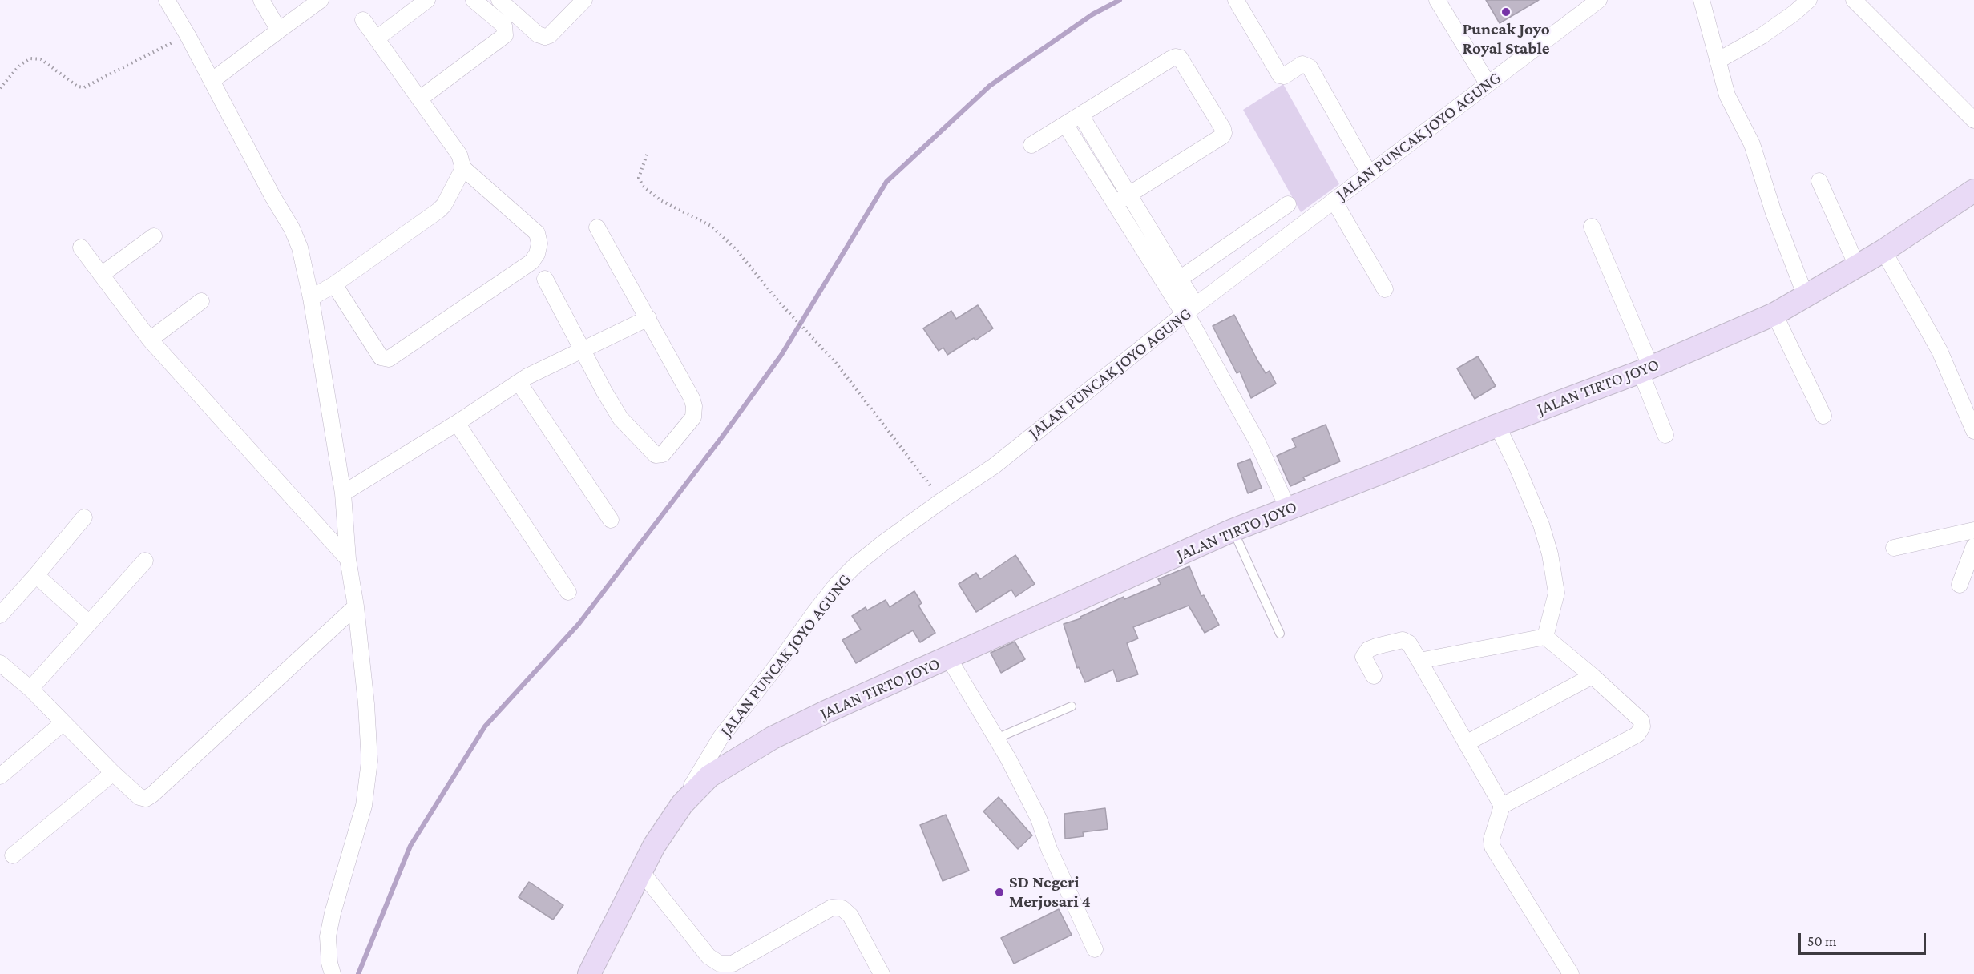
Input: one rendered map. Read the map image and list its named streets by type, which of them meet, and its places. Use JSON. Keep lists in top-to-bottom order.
{
  "streets": {
    "street": ["JALAN PUNCAK JOYO AGUNG", "JALAN TIRTO JOYO"]
  },
  "crossings": [
    ["JALAN PUNCAK JOYO AGUNG", "JALAN TIRTO JOYO"]
  ],
  "places": ["Puncak Joyo Royal Stable", "SD Negeri Merjosari 4"],
  "scale_bar": "50 m"
}
